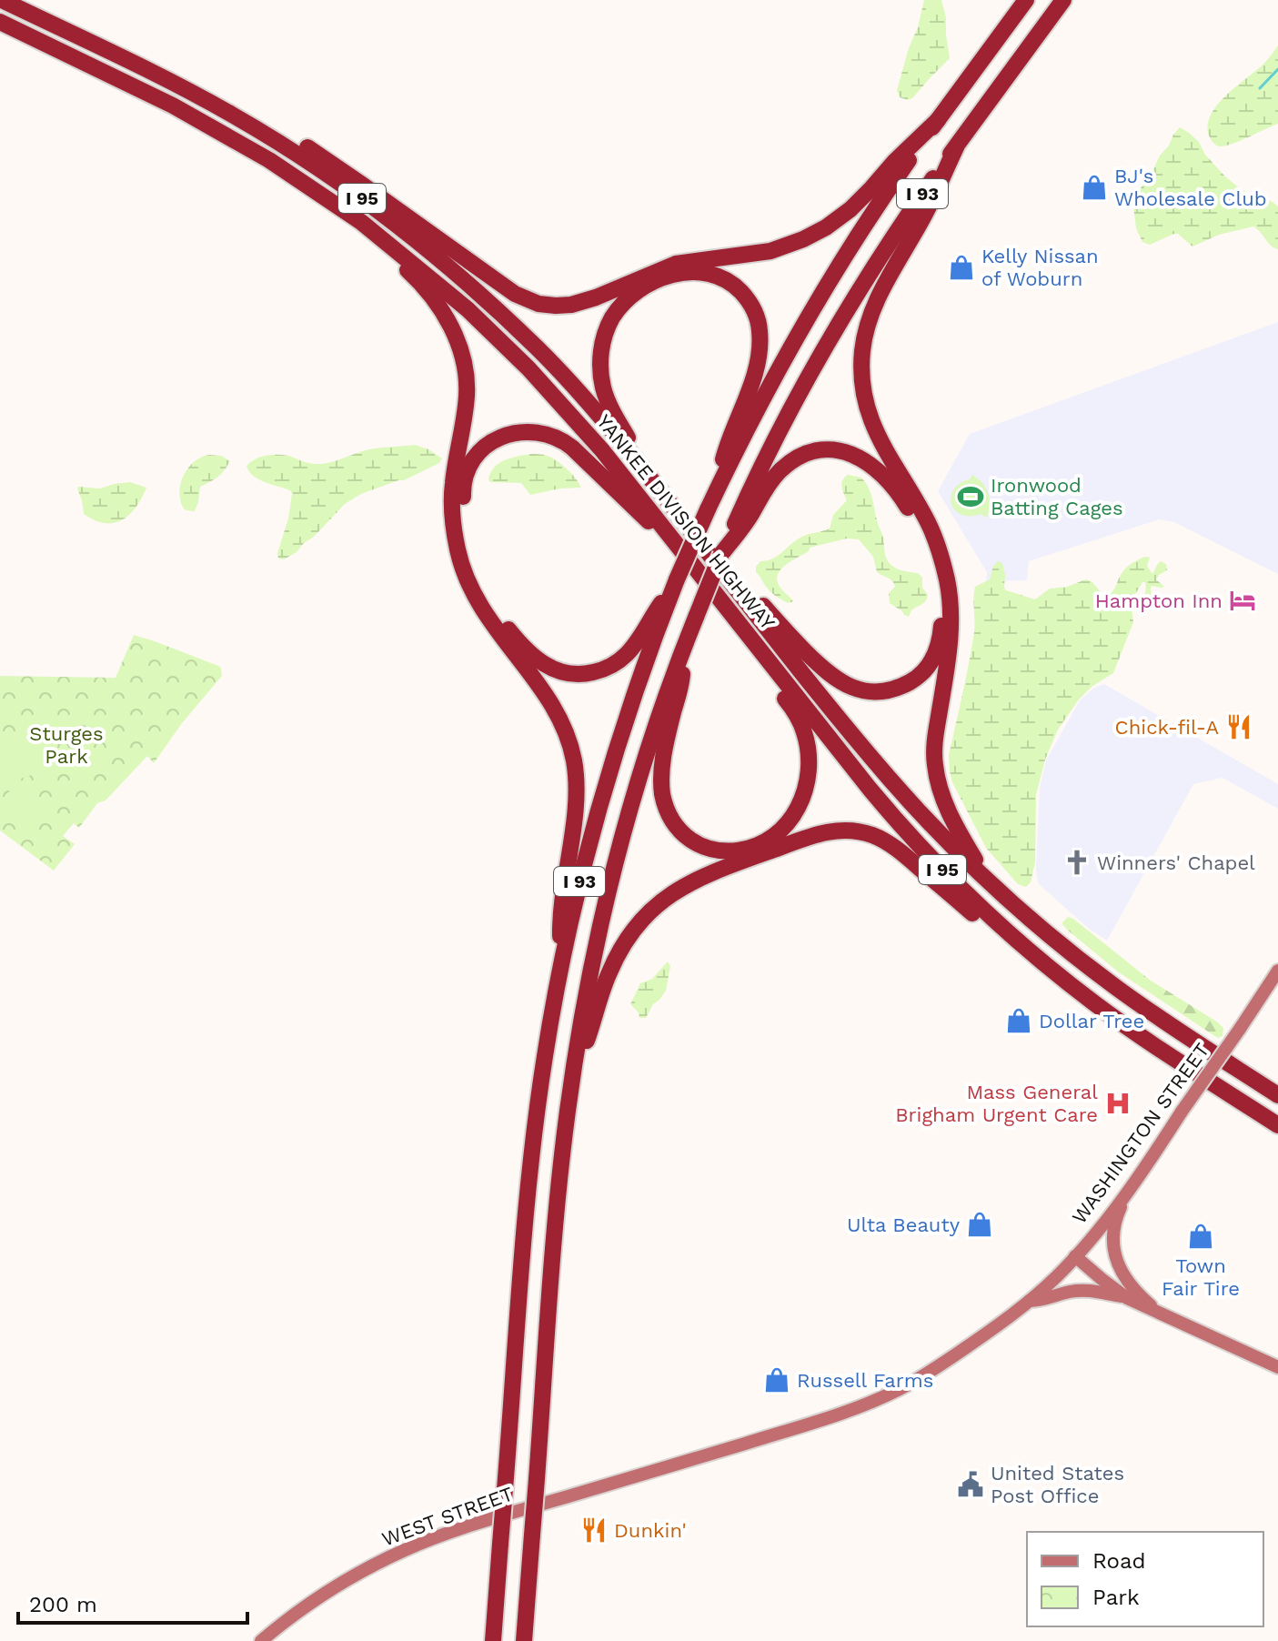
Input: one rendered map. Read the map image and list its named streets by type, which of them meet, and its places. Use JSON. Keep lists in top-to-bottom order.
{
  "streets": {
    "highway": ["I 93", "I 95", "YANKEE DIVISION HIGHWAY"],
    "main road": ["WASHINGTON STREET", "WEST STREET"]
  },
  "crossings": [
    ["WASHINGTON STREET", "WEST STREET"]
  ],
  "parks": ["Sturges Park"],
  "places": {
    "shop": [
      "BJ's Wholesale Club",
      "Kelly Nissan of Woburn",
      "Dollar Tree",
      "Ulta Beauty",
      "Town Fair Tire",
      "Russell Farms"
    ],
    "sports": ["Ironwood Batting Cages"],
    "hotel": ["Hampton Inn"],
    "restaurant": ["Chick-fil-A", "Dunkin'"],
    "church": ["Winners' Chapel"],
    "hospital": ["Mass General Brigham Urgent Care"],
    "public building": ["United States Post Office"]
  },
  "legend": ["Road", "Park"],
  "scale_bar": "200 m"
}
